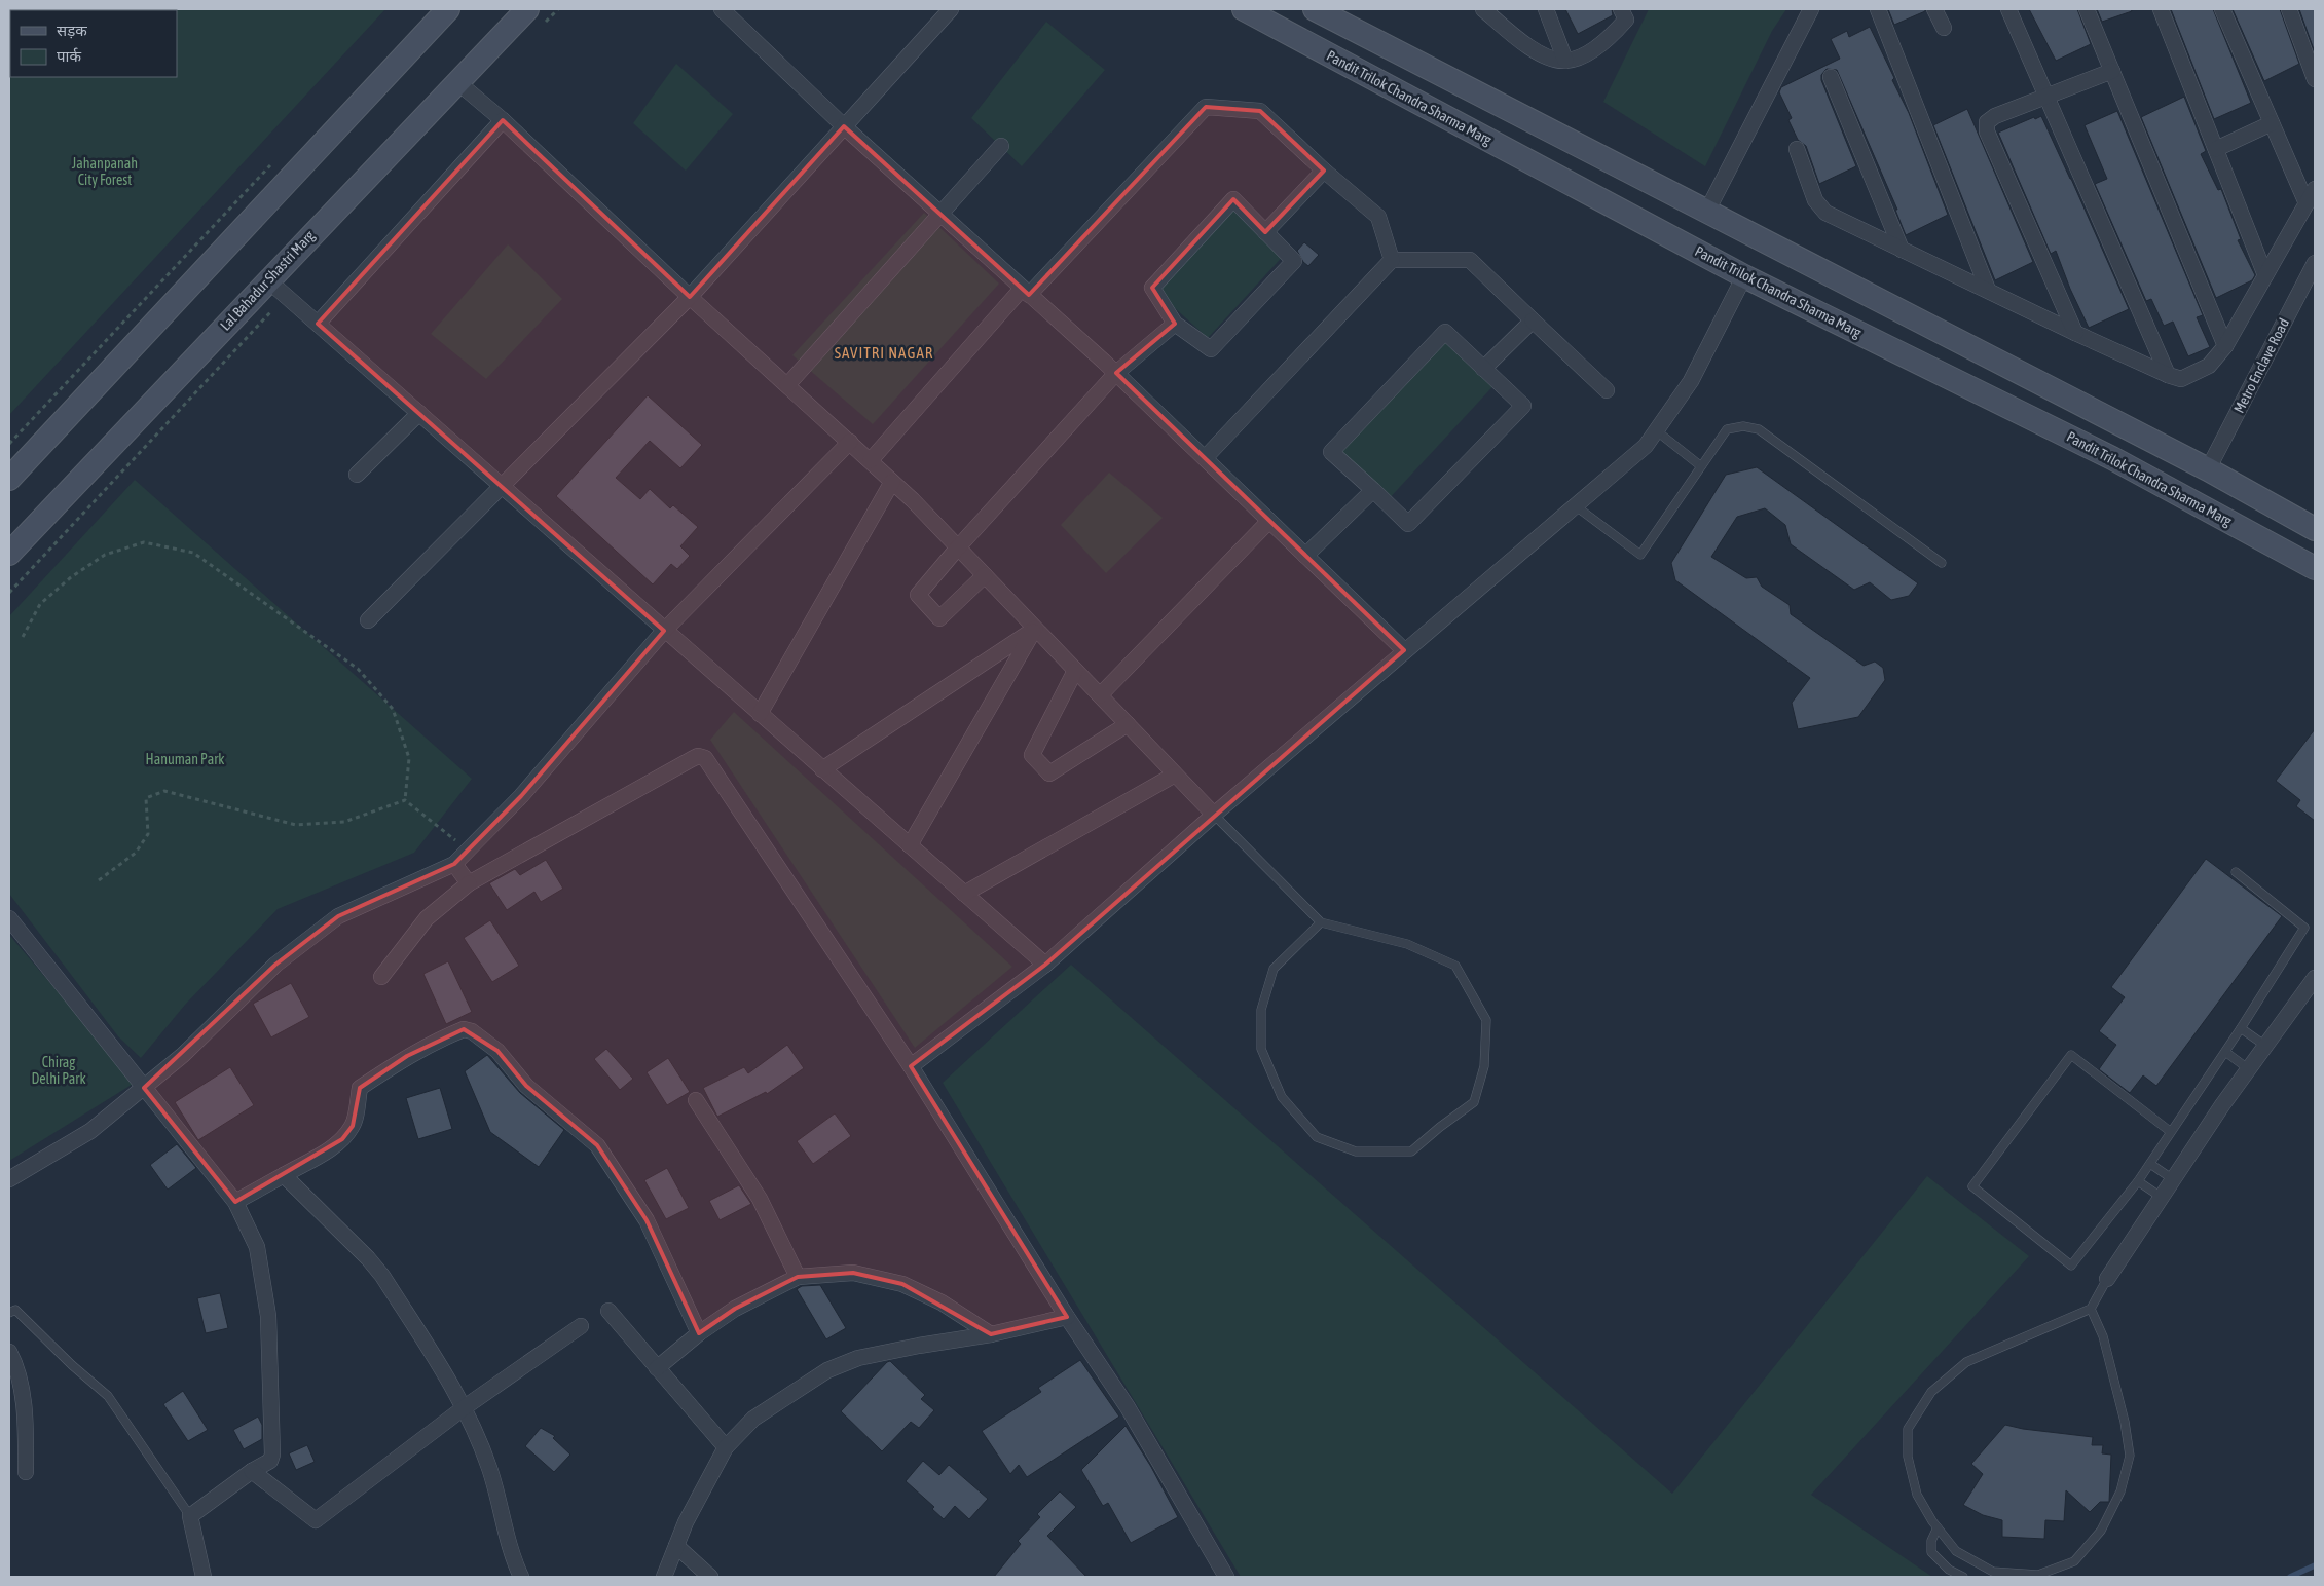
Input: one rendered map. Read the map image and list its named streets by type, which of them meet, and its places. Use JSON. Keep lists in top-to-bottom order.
{
  "streets": {
    "main road": ["Pandit Trilok Chandra Sharma Marg", "Lal Bahadur Shastri Marg"],
    "street": ["Metro Enclave Road"]
  },
  "districts": ["SAVITRI NAGAR"],
  "parks": ["Jahanpanah City Forest", "Hanuman Park", "Chirag Delhi Park"],
  "legend": ["सड़क", "पार्क"]
}
